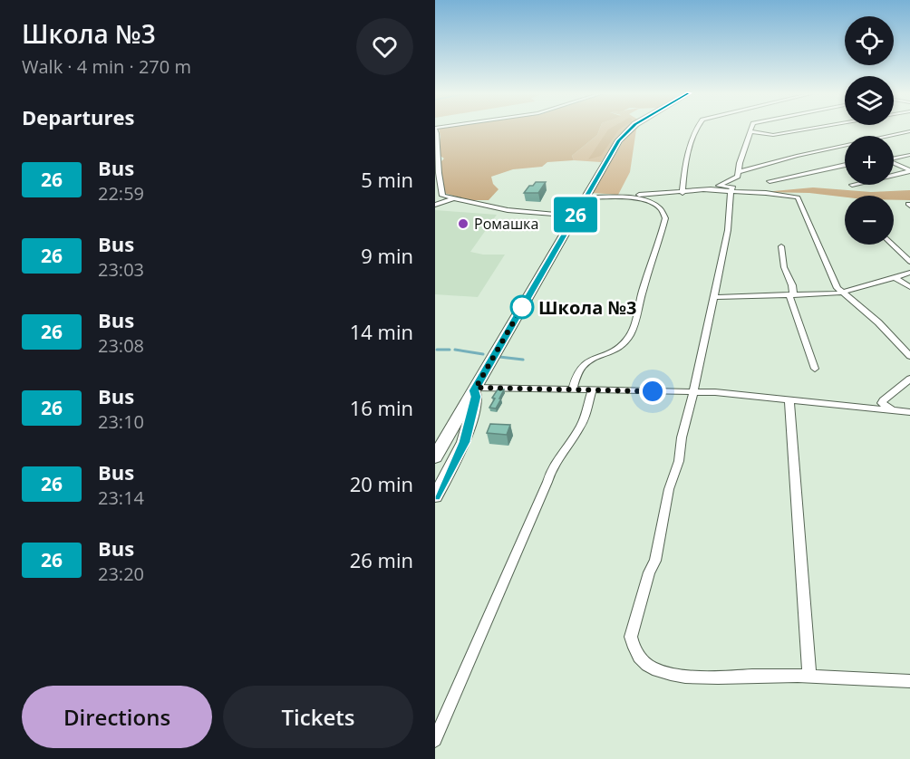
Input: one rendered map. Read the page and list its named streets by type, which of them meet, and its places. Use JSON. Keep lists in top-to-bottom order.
{
  "places": ["Ромашка", "Школа №3"],
  "lines": ["bus line 26"],
  "page": {
    "heading": [
      ["Школа №3", "Walk · 4 min · 270 m"],
      "Departures"
    ],
    "on_map": "26",
    "map_buttons": ["+", "−"],
    "list": [
      {
        "mark": "26",
        "name": "Bus",
        "note": "22:59",
        "value": "5 min"
      },
      {
        "mark": "26",
        "name": "Bus",
        "note": "23:03",
        "value": "9 min"
      },
      {
        "mark": "26",
        "name": "Bus",
        "note": "23:08",
        "value": "14 min"
      },
      {
        "mark": "26",
        "name": "Bus",
        "note": "23:10",
        "value": "16 min"
      },
      {
        "mark": "26",
        "name": "Bus",
        "note": "23:14",
        "value": "20 min"
      },
      {
        "mark": "26",
        "name": "Bus",
        "note": "23:20",
        "value": "26 min"
      }
    ],
    "buttons": ["Directions", "Tickets"]
  }
}
